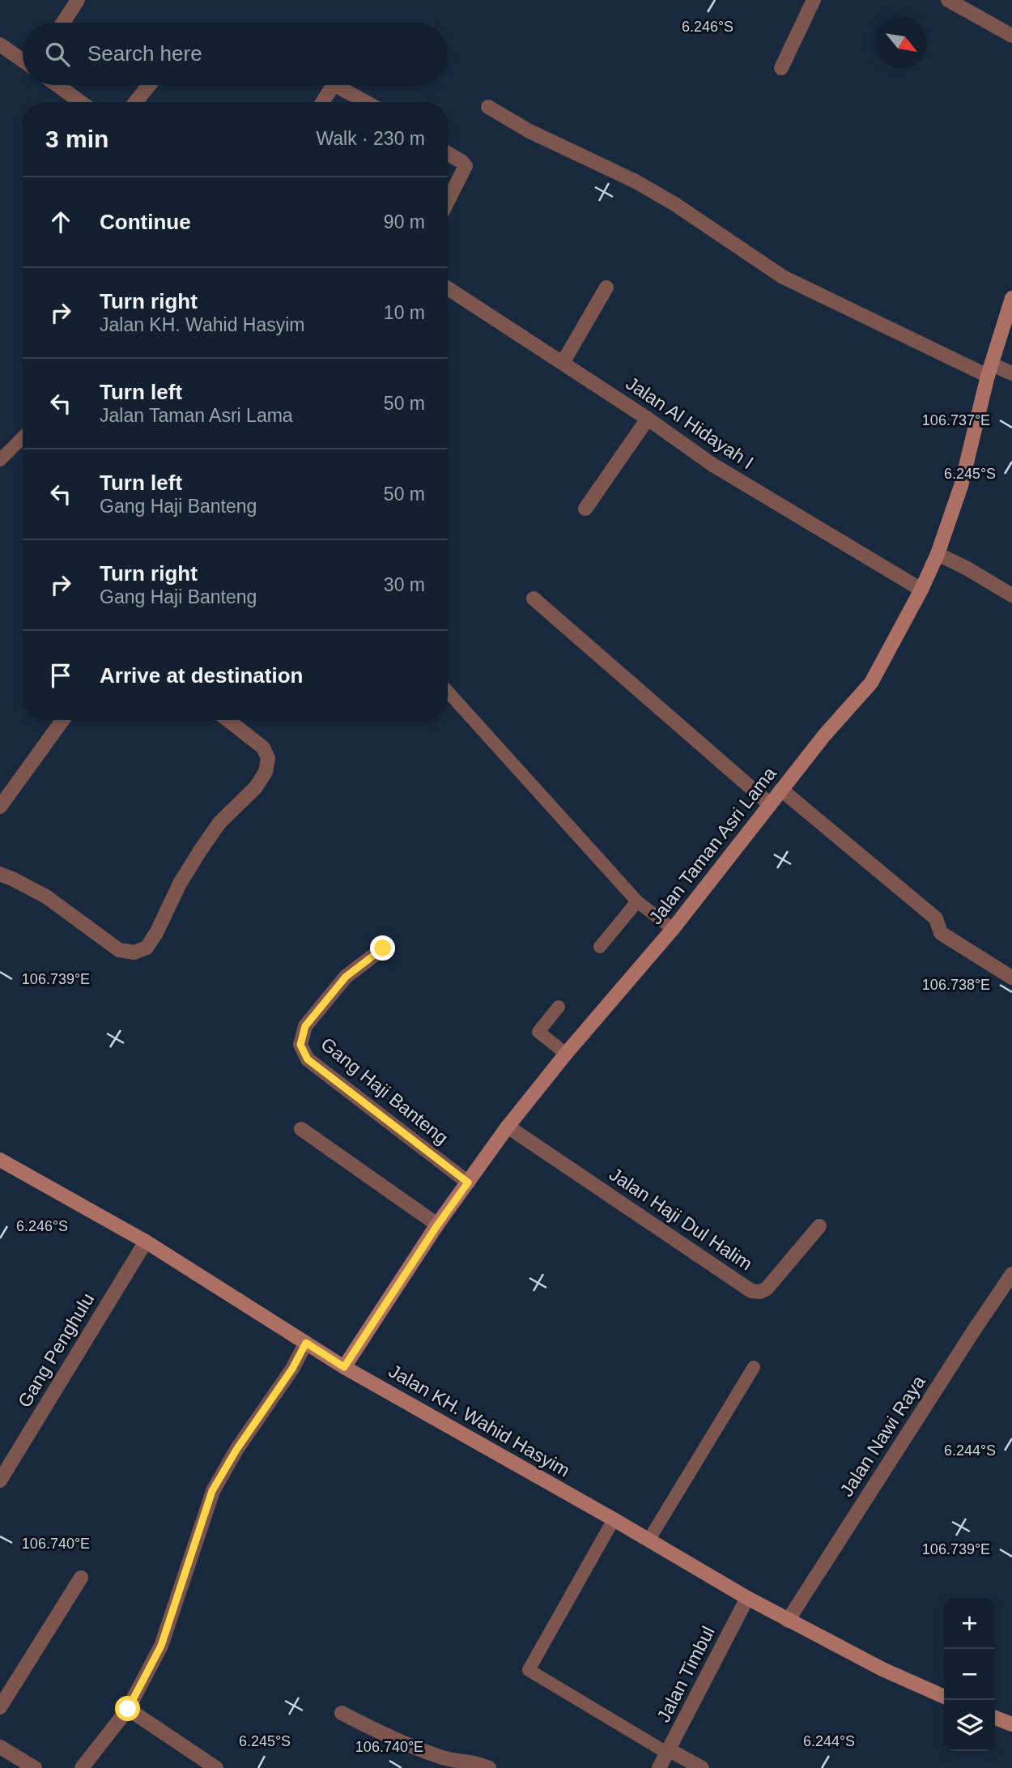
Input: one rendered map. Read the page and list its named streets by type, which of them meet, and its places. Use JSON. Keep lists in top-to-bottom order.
{
  "streets": {
    "street": [
      "Jalan Al Hidayah I",
      "Jalan Taman Asri Lama",
      "Gang Haji Banteng",
      "Jalan Haji Dul Halim",
      "Gang Penghulu",
      "Jalan KH. Wahid Hasyim",
      "Jalan Nawi Raya",
      "Jalan Timbul"
    ]
  },
  "crossings": [
    ["Jalan Al Hidayah I", "Jalan Taman Asri Lama"],
    ["Jalan Taman Asri Lama", "Gang Haji Banteng"],
    ["Jalan Taman Asri Lama", "Jalan Haji Dul Halim"],
    ["Jalan Taman Asri Lama", "Jalan KH. Wahid Hasyim"],
    ["Gang Penghulu", "Jalan KH. Wahid Hasyim"],
    ["Jalan KH. Wahid Hasyim", "Jalan Nawi Raya"],
    ["Jalan KH. Wahid Hasyim", "Jalan Timbul"]
  ],
  "north": "bottom right",
  "page": {
    "search": "Search here",
    "heading": ["3 min", "Walk · 230 m"],
    "list": [
      ["Continue", "90 m"],
      ["Turn right", "Jalan KH. Wahid Hasyim", "10 m"],
      ["Turn left", "Jalan Taman Asri Lama", "50 m"],
      ["Turn left", "Gang Haji Banteng", "50 m"],
      ["Turn right", "Gang Haji Banteng", "30 m"],
      "Arrive at destination"
    ],
    "map_buttons": ["+", "−"]
  },
  "coordinates": [
    "6.246°S",
    "106.737°E",
    "6.245°S",
    "106.739°E",
    "106.738°E",
    "6.244°S",
    "106.740°E"
  ]
}
